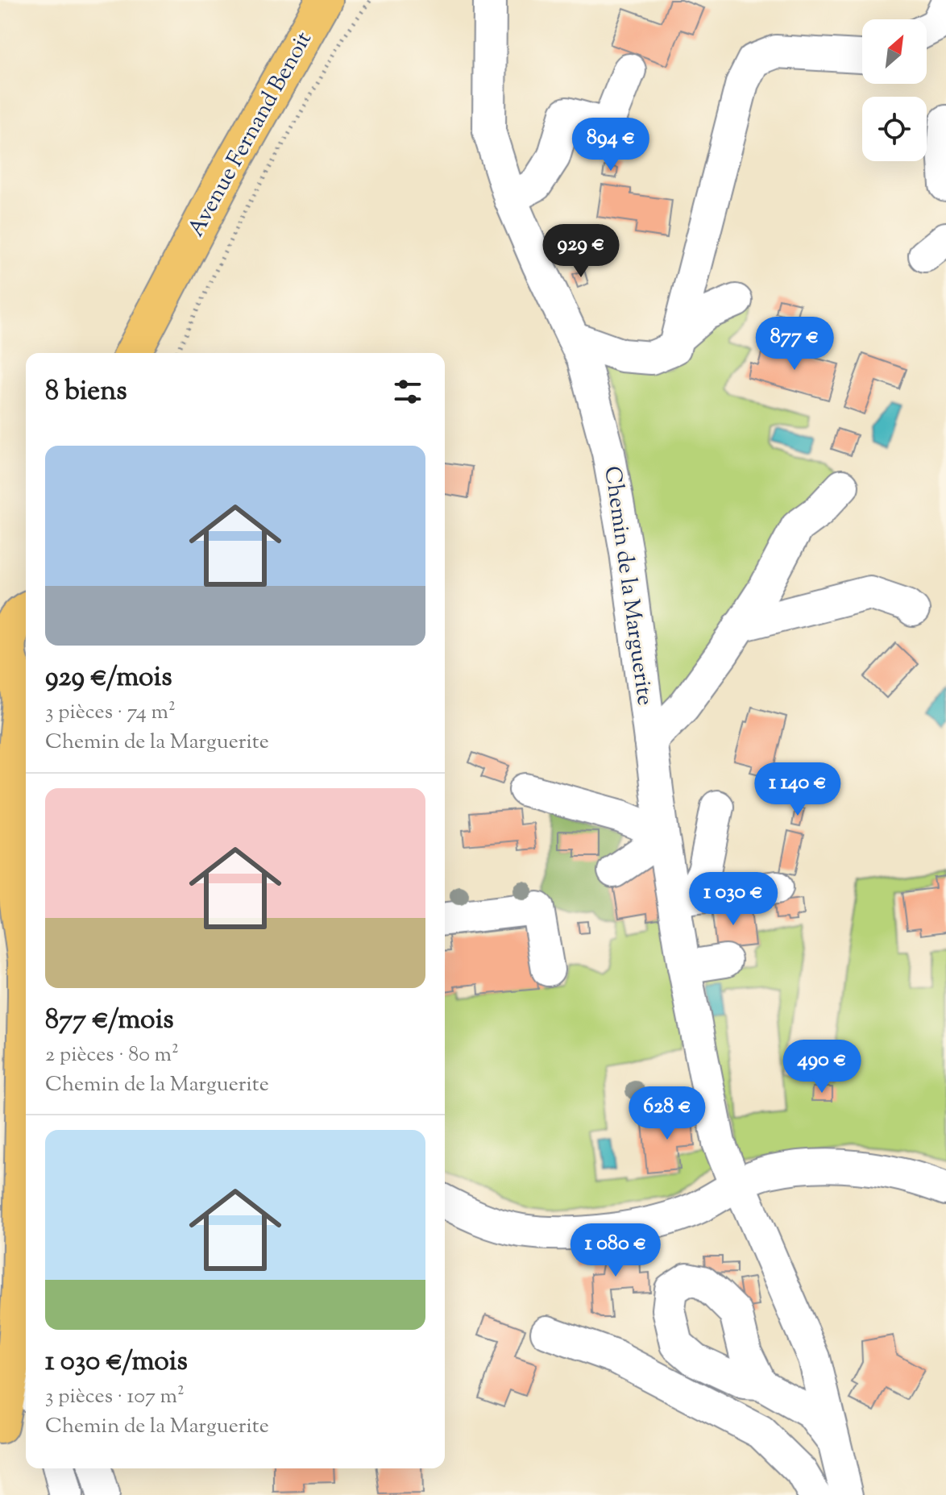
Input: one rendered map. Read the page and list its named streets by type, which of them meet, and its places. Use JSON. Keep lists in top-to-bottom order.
{
  "streets": {
    "main road": ["Avenue Fernand Benoit"],
    "street": ["Chemin de la Marguerite"]
  },
  "north": "top right",
  "page": {
    "price": [
      "894 €",
      "929 €",
      "877 €",
      "1 140 €",
      "1 030 €",
      "490 €",
      "628 €",
      "1 080 €"
    ],
    "heading": "8 biens",
    "list": [
      {
        "name": "929 €/mois",
        "note": "3 pièces · 74 m² · Chemin de la Marguerite"
      },
      {
        "name": "877 €/mois",
        "note": "2 pièces · 80 m² · Chemin de la Marguerite"
      },
      {
        "name": "1 030 €/mois",
        "note": "3 pièces · 107 m² · Chemin de la Marguerite"
      }
    ]
  }
}
